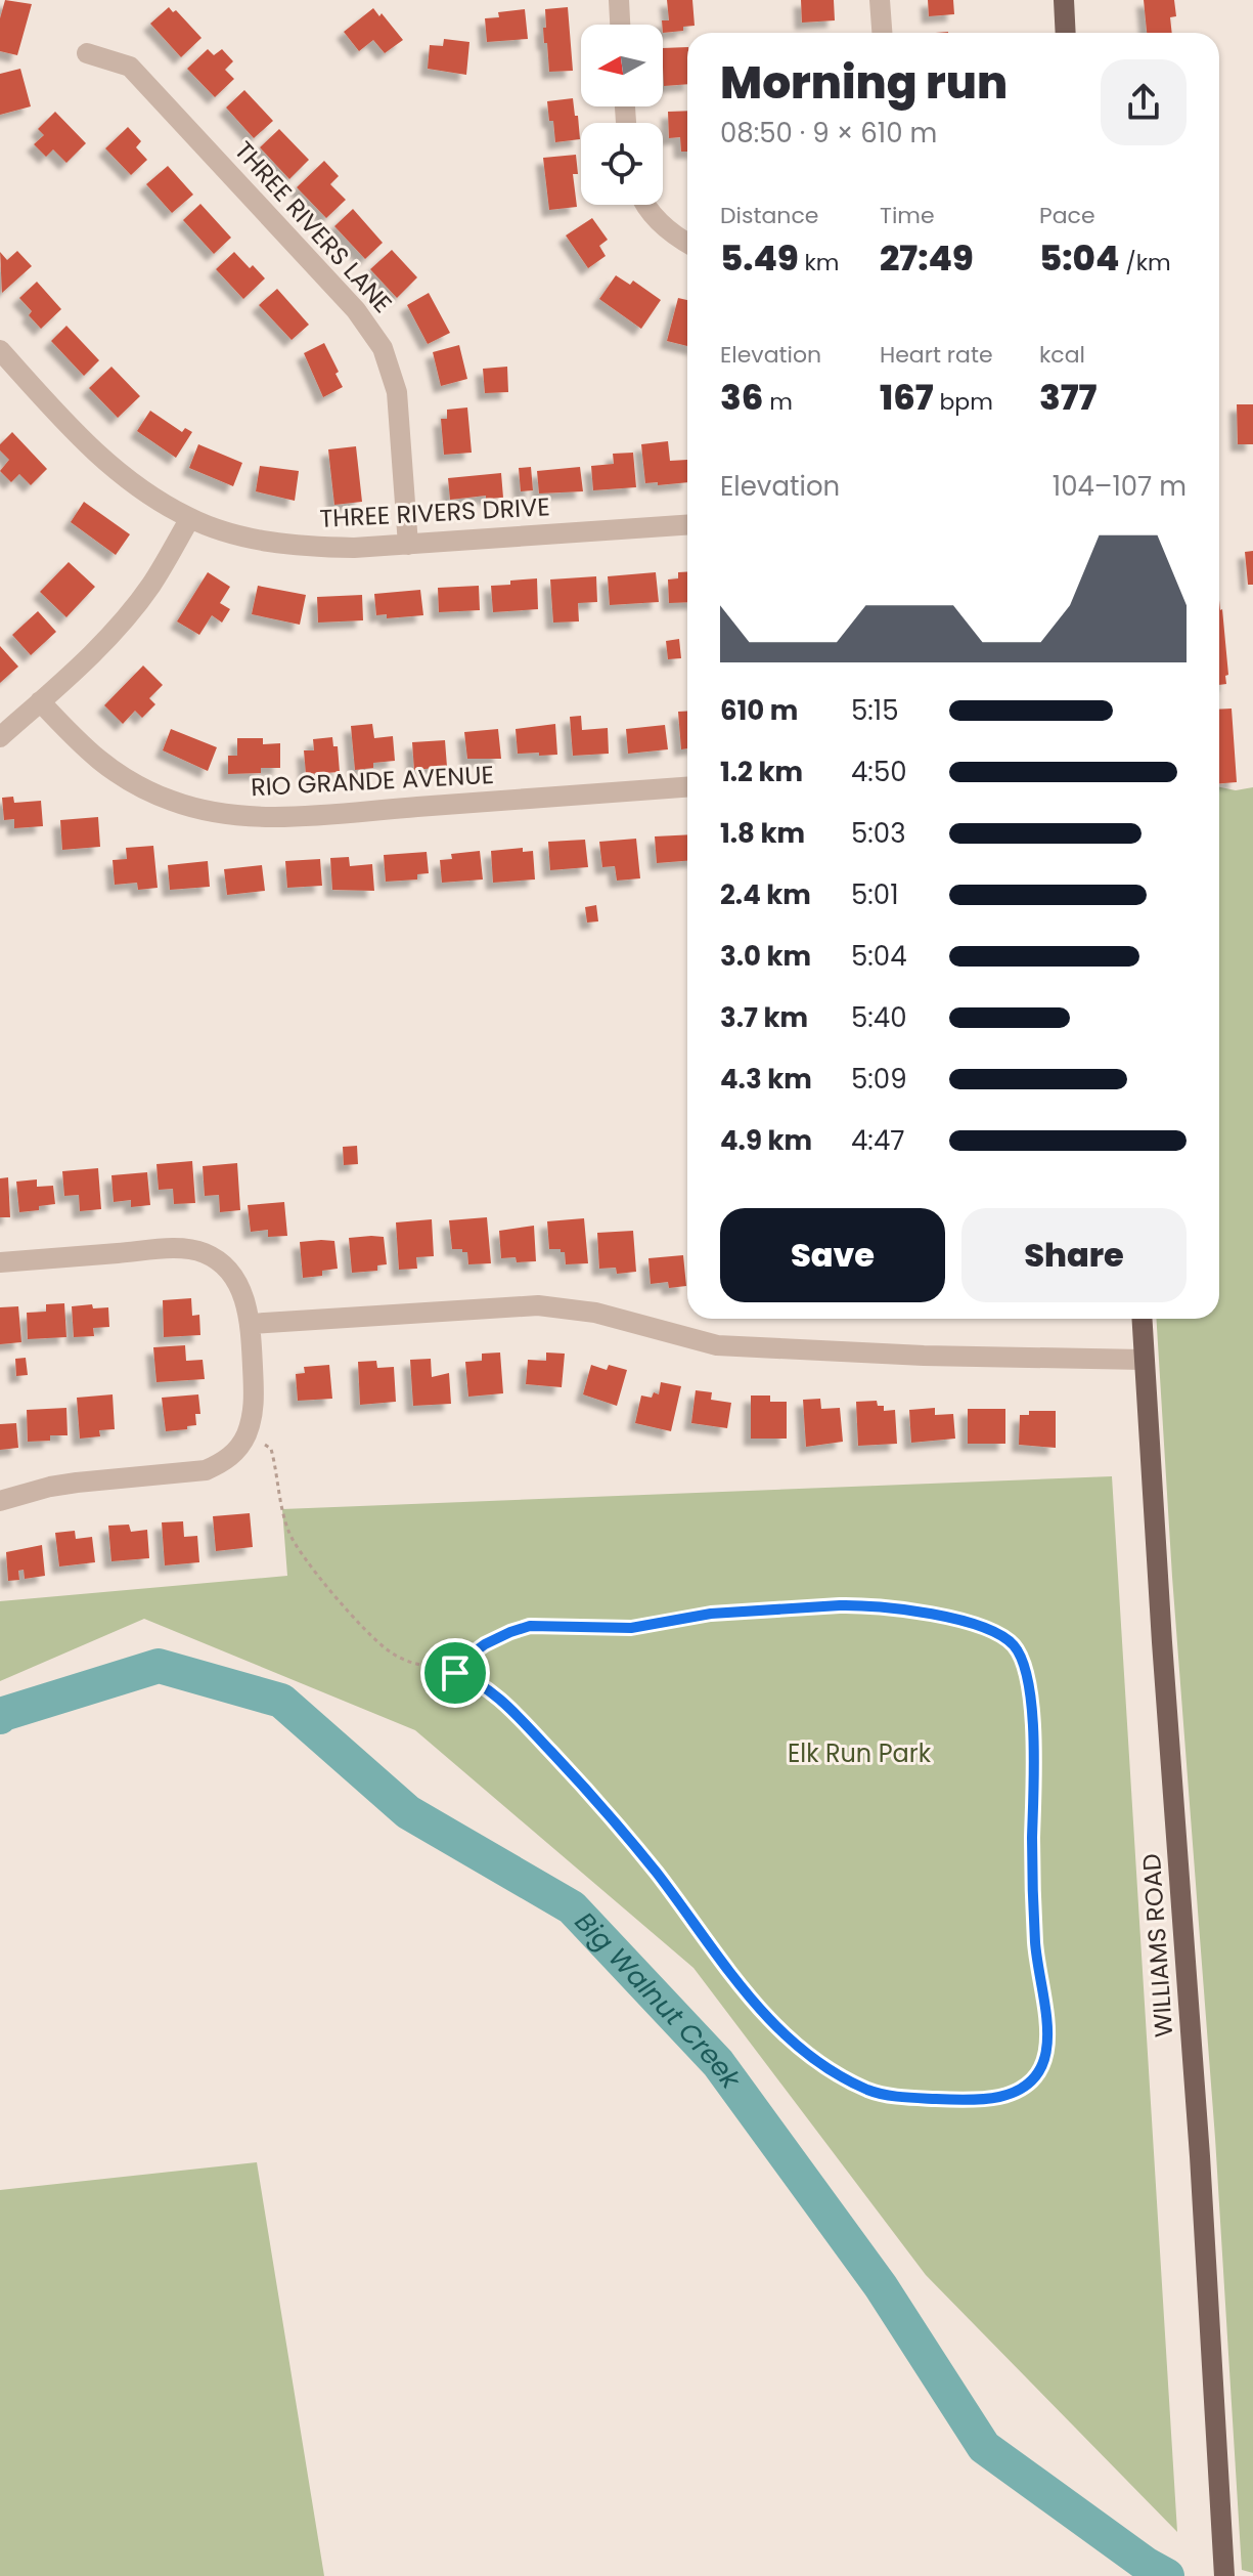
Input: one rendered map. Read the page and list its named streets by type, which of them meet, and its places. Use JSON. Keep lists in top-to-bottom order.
{
  "streets": {
    "main road": ["WILLIAMS ROAD"],
    "street": ["THREE RIVERS LANE", "THREE RIVERS DRIVE", "RIO GRANDE AVENUE"]
  },
  "crossings": [
    ["THREE RIVERS LANE", "THREE RIVERS DRIVE"]
  ],
  "water": ["Big Walnut Creek"],
  "parks": ["Elk Run Park"],
  "north": "left",
  "page": {
    "heading": ["Morning run", "08:50 · 9 × 610 m"],
    "stats": [
      ["Distance", "5.49 km"],
      ["Time", "27:49"],
      ["Pace", "5:04 /km"],
      ["Elevation", "36 m"],
      ["Heart rate", "167 bpm"],
      ["kcal", "377"]
    ],
    "chart": ["Elevation", "104–107 m"],
    "list": [
      {
        "name": "610 m",
        "note": "5:15"
      },
      {
        "name": "1.2 km",
        "note": "4:50"
      },
      {
        "name": "1.8 km",
        "note": "5:03"
      },
      {
        "name": "2.4 km",
        "note": "5:01"
      },
      {
        "name": "3.0 km",
        "note": "5:04"
      },
      {
        "name": "3.7 km",
        "note": "5:40"
      },
      {
        "name": "4.3 km",
        "note": "5:09"
      },
      {
        "name": "4.9 km",
        "note": "4:47"
      }
    ],
    "buttons": ["Save", "Share"]
  }
}
